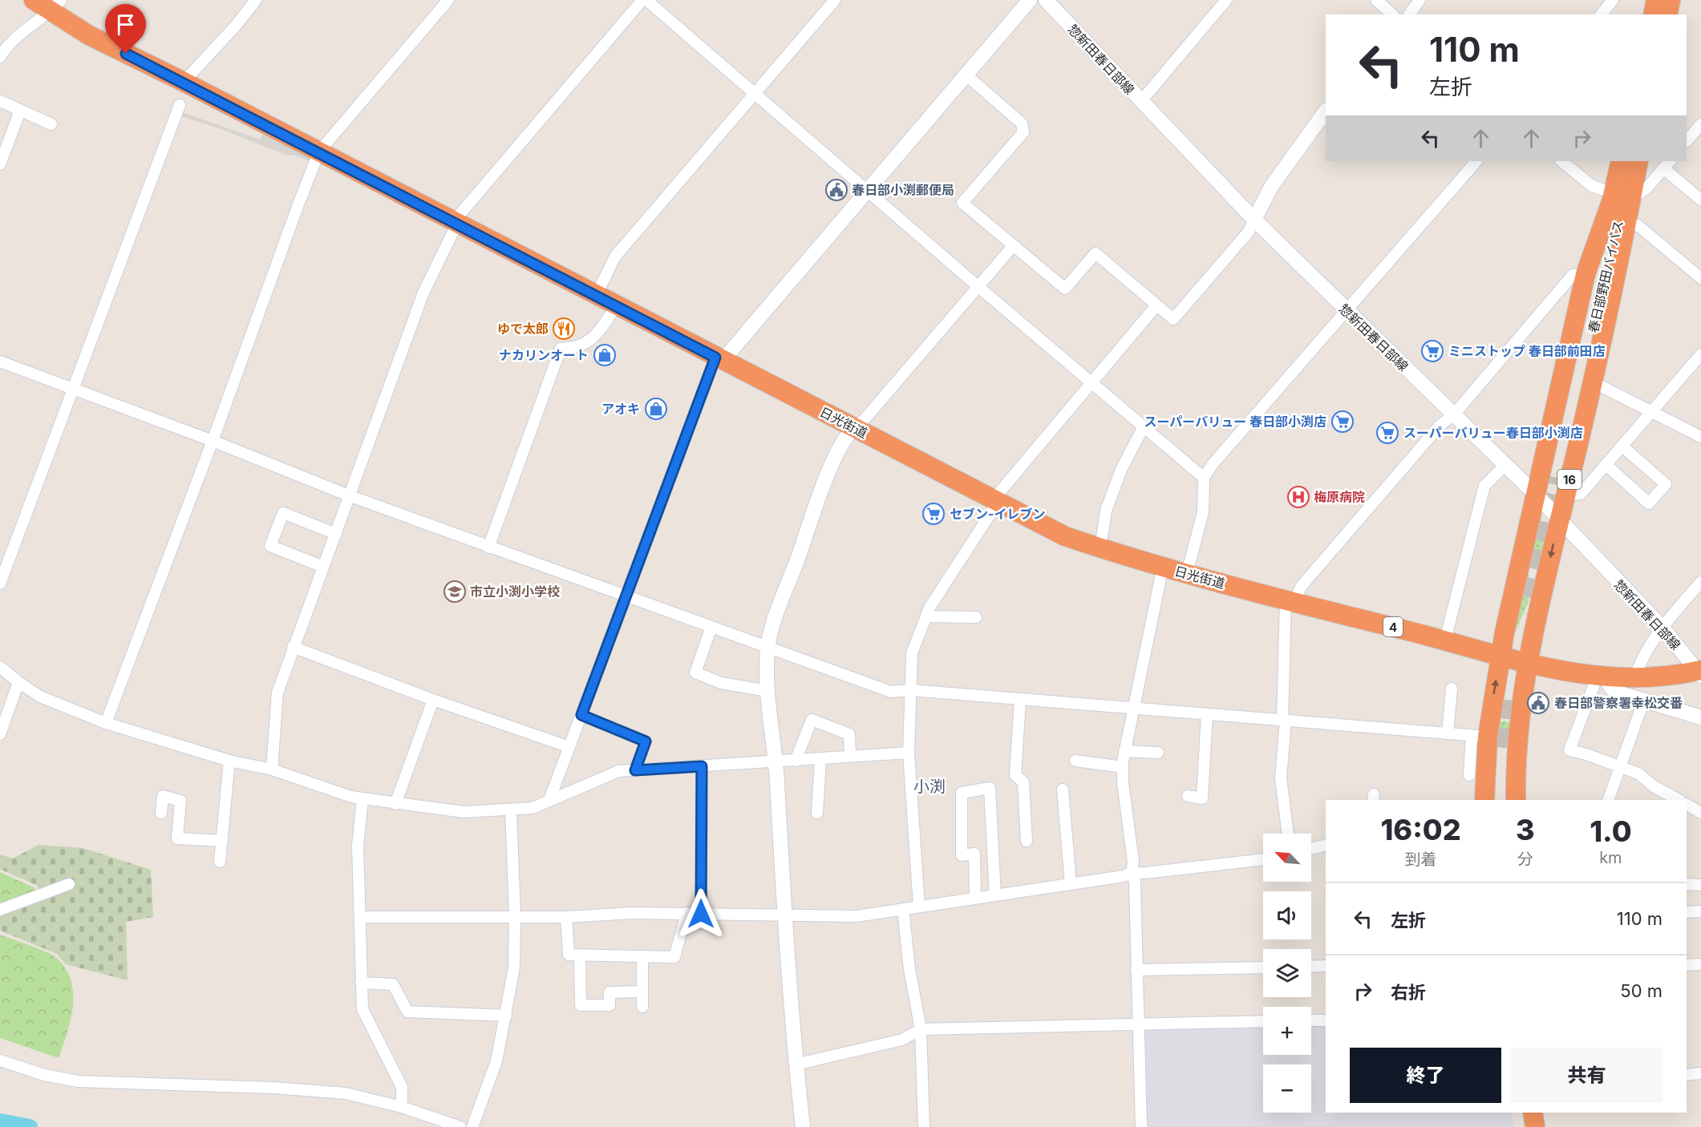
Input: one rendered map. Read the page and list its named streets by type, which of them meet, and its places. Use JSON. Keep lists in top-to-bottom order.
{
  "streets": {
    "highway": [
      "春日部野田バイパス",
      "日光街道",
      "16",
      "4"
    ],
    "street": ["惣新田春日部線"]
  },
  "crossings": [
    ["惣新田春日部線", "16"],
    ["惣新田春日部線", "4"],
    ["春日部野田バイパス", "16"],
    ["日光街道", "16"],
    ["日光街道", "4"]
  ],
  "districts": ["小渕"],
  "places": {
    "public building": ["春日部小渕郵便局", "春日部警察署幸松交番"],
    "restaurant": ["ゆで太郎"],
    "supermarket": [
      "ミニストップ 春日部前田店",
      "スーパーバリュー 春日部小渕店",
      "スーパーバリュー春日部小渕店",
      "セブン-イレブン"
    ],
    "shop": ["ナカリンオート", "アオキ"],
    "hospital": ["梅原病院"],
    "school or university": ["市立小渕小学校"]
  },
  "north": "top left",
  "page": {
    "turn": ["110 m", "左折"],
    "eta": [
      "16:02",
      "到着",
      "3",
      "分",
      "1.0",
      "km"
    ],
    "map_buttons": ["+", "−"],
    "list": [
      {
        "name": "左折",
        "value": "110 m"
      },
      {
        "name": "右折",
        "value": "50 m"
      }
    ],
    "buttons": ["終了", "共有"]
  }
}
